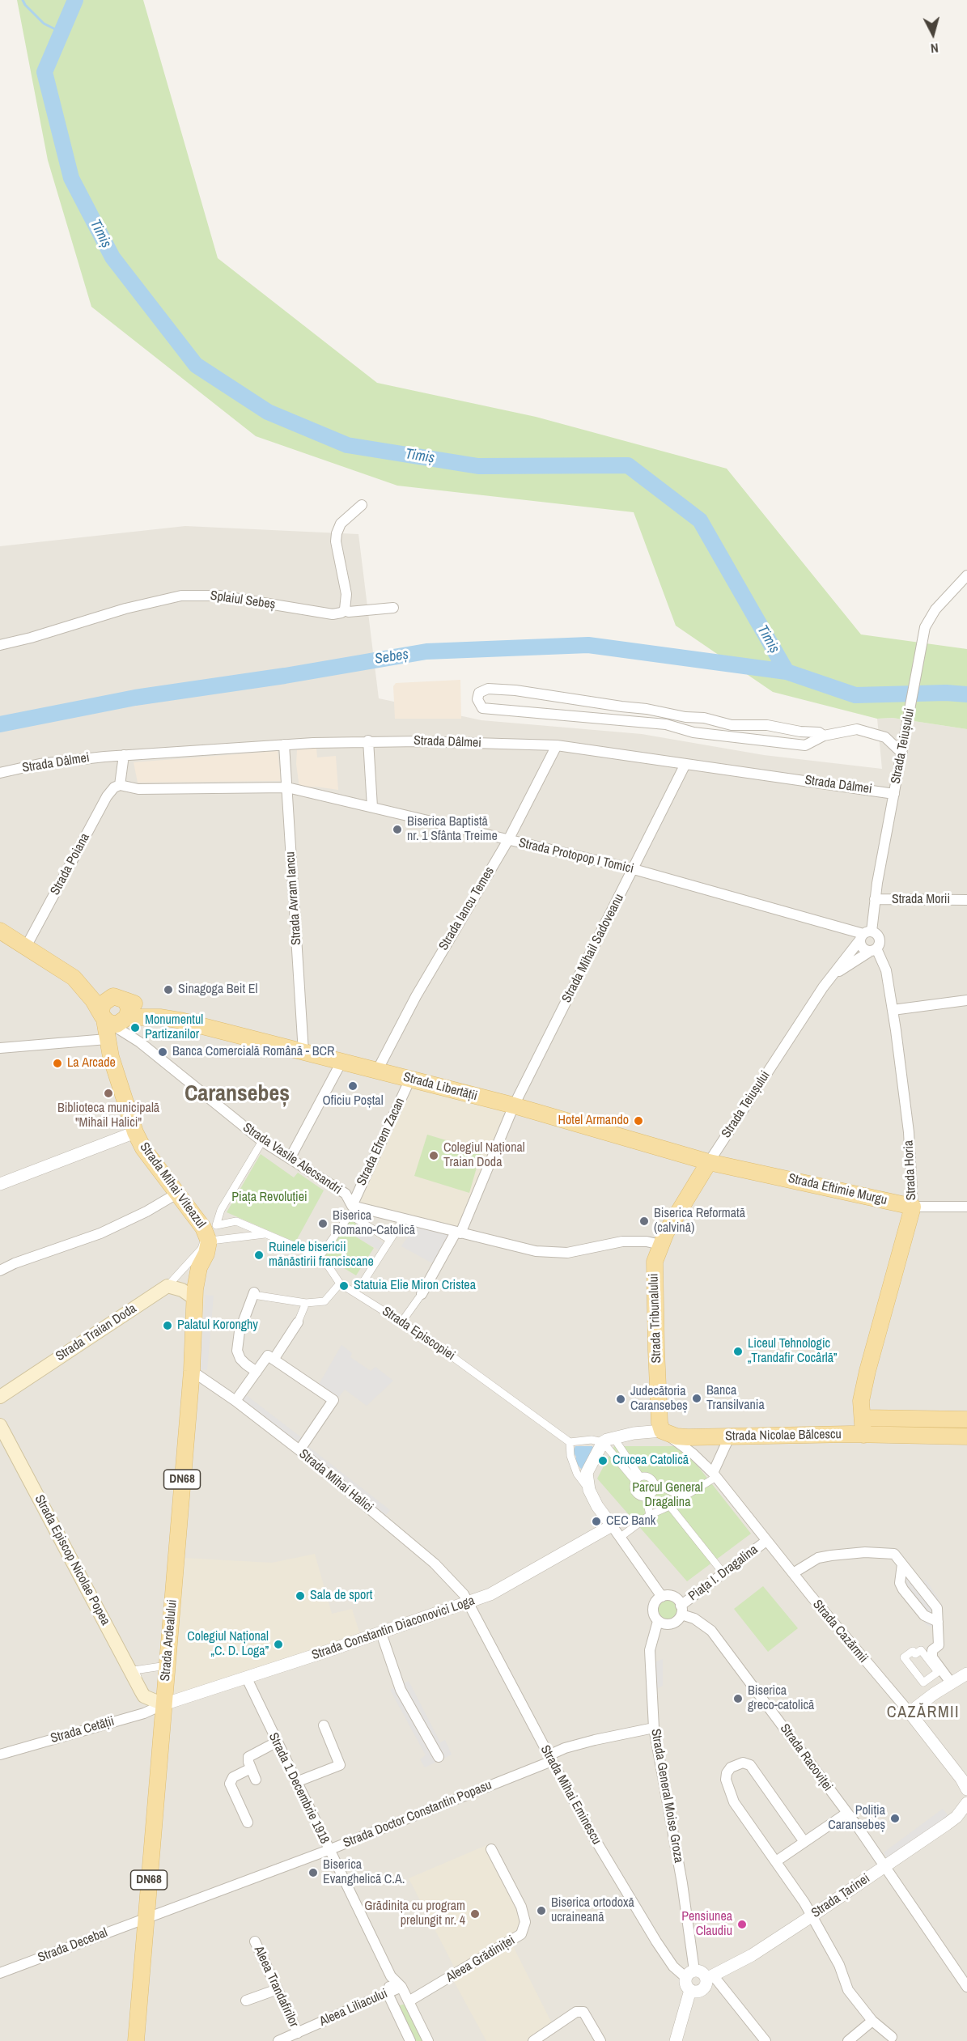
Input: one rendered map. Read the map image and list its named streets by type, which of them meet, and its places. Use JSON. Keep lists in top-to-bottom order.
{
  "streets": {
    "main road": [
      "Strada Libertății",
      "Strada Horia",
      "Strada Mihai Viteazul",
      "Strada Eftimie Murgu",
      "Strada Tribunalului",
      "Strada Traian Doda",
      "Strada Nicolae Bălcescu",
      "DN68",
      "Strada Episcop Nicolae Popea",
      "Strada Ardealului"
    ],
    "street": [
      "Splaiul Sebeș",
      "Strada Dâlmei",
      "Strada Teiușului",
      "Strada Protopop I Tomici",
      "Strada Poiana",
      "Strada Avram Iancu",
      "Strada Morii",
      "Strada Iancu Temes",
      "Strada Mihail Sadoveanu",
      "Strada Efrem Zacan",
      "Strada Vasile Alecsandri",
      "Strada Episcopiei",
      "Strada Mihai Halici",
      "Piața I. Dragalina",
      "Strada Constantin Diaconovici Loga",
      "Strada Cazărmii",
      "Strada Cetății",
      "Strada Racoviței",
      "Strada 1 Decembrie 1918",
      "Strada Mihai Eminescu",
      "Strada General Moise Groza",
      "Strada Doctor Constantin Popasu",
      "Strada Țarinei",
      "Strada Decebal",
      "Aleea Grădiniței",
      "Aleea Trandafirilor",
      "Aleea Liliacului"
    ]
  },
  "crossings": [
    ["Strada Dâlmei", "Strada Teiușului"],
    ["Strada Dâlmei", "Strada Avram Iancu"],
    ["Strada Dâlmei", "Strada Iancu Temes"],
    ["Strada Dâlmei", "Strada Mihail Sadoveanu"],
    ["Strada Teiușului", "Strada Protopop I Tomici"],
    ["Strada Teiușului", "Strada Morii"],
    ["Strada Teiușului", "Strada Libertății"],
    ["Strada Teiușului", "Strada Horia"],
    ["Strada Teiușului", "Strada Eftimie Murgu"],
    ["Strada Teiușului", "Strada Tribunalului"],
    ["Strada Protopop I Tomici", "Strada Poiana"],
    ["Strada Protopop I Tomici", "Strada Avram Iancu"],
    ["Strada Protopop I Tomici", "Strada Iancu Temes"],
    ["Strada Protopop I Tomici", "Strada Mihail Sadoveanu"],
    ["Strada Avram Iancu", "Strada Libertății"],
    ["Strada Iancu Temes", "Strada Libertății"],
    ["Strada Mihail Sadoveanu", "Strada Libertății"],
    ["Strada Mihail Sadoveanu", "Strada Vasile Alecsandri"],
    ["Strada Libertății", "Strada Efrem Zacan"],
    ["Strada Libertății", "Strada Vasile Alecsandri"],
    ["Strada Libertății", "Strada Mihai Viteazul"],
    ["Strada Libertății", "Strada Eftimie Murgu"],
    ["Strada Libertății", "Strada Tribunalului"],
    ["Strada Efrem Zacan", "Strada Vasile Alecsandri"],
    ["Strada Vasile Alecsandri", "Strada Mihai Viteazul"],
    ["Strada Vasile Alecsandri", "Strada Tribunalului"],
    ["Strada Vasile Alecsandri", "Strada Episcopiei"],
    ["Strada Horia", "Strada Eftimie Murgu"],
    ["Strada Horia", "Strada Nicolae Bălcescu"],
    ["Strada Mihai Viteazul", "Strada Ardealului"],
    ["Strada Eftimie Murgu", "Strada Tribunalului"],
    ["Strada Tribunalului", "Strada Nicolae Bălcescu"],
    ["Strada Tribunalului", "Strada Cazărmii"],
    ["Strada Nicolae Bălcescu", "Strada Cazărmii"],
    ["Strada Mihai Halici", "Strada Constantin Diaconovici Loga"],
    ["Strada Mihai Halici", "Strada Ardealului"],
    ["Strada Mihai Halici", "Strada Mihai Eminescu"],
    ["Strada Episcop Nicolae Popea", "Strada Constantin Diaconovici Loga"],
    ["Strada Episcop Nicolae Popea", "Strada Ardealului"],
    ["Strada Episcop Nicolae Popea", "Strada Cetății"],
    ["Piața I. Dragalina", "Strada Cazărmii"],
    ["Piața I. Dragalina", "Strada Racoviței"],
    ["Piața I. Dragalina", "Strada General Moise Groza"],
    ["Strada Constantin Diaconovici Loga", "Strada Ardealului"],
    ["Strada Constantin Diaconovici Loga", "Strada Cetății"],
    ["Strada Constantin Diaconovici Loga", "Strada 1 Decembrie 1918"],
    ["Strada Constantin Diaconovici Loga", "Strada Mihai Eminescu"],
    ["Strada Ardealului", "Strada Cetății"],
    ["Strada Ardealului", "Strada Doctor Constantin Popasu"],
    ["Strada Ardealului", "Strada Decebal"],
    ["Strada Racoviței", "Strada General Moise Groza"],
    ["Strada Racoviței", "Strada Țarinei"],
    ["Strada 1 Decembrie 1918", "Strada Doctor Constantin Popasu"],
    ["Strada 1 Decembrie 1918", "Aleea Grădiniței"],
    ["Strada 1 Decembrie 1918", "Aleea Liliacului"],
    ["Strada Mihai Eminescu", "Strada General Moise Groza"],
    ["Strada Mihai Eminescu", "Strada Doctor Constantin Popasu"],
    ["Strada Mihai Eminescu", "Strada Țarinei"],
    ["Strada General Moise Groza", "Strada Doctor Constantin Popasu"],
    ["Strada General Moise Groza", "Strada Țarinei"],
    ["Strada Doctor Constantin Popasu", "Strada Decebal"],
    ["Aleea Trandafirilor", "Aleea Liliacului"]
  ],
  "districts": ["Caransebeș", "CAZĂRMII"],
  "water": ["Timiș", "Sebeș"],
  "parks": ["Piața Revoluției", "Parcul General Dragalina"],
  "places": [
    "Biserica Baptistă nr. 1 Sfânta Treime",
    "Sinagoga Beit El",
    "Monumentul Partizanilor",
    "Banca Comercială Română - BCR",
    "La Arcade",
    "Oficiu Poștal",
    "Biblioteca municipală \"Mihail Halici\"",
    "Hotel Armando",
    "Colegiul Național Traian Doda",
    "Biserica Reformată (calvină)",
    "Biserica Romano-Catolică",
    "Ruinele bisericii mănăstirii franciscane",
    "Statuia Elie Miron Cristea",
    "Palatul Koronghy",
    "Liceul Tehnologic „Trandafir Cocârlă”",
    "Banca Transilvania",
    "Judecătoria Caransebeș",
    "Crucea Catolică",
    "CEC Bank",
    "Sala de sport",
    "Colegiul Național „C. D. Loga”",
    "Biserica greco-catolică",
    "Poliția Caransebeș",
    "Biserica Evanghelică C.A.",
    "Biserica ortodoxă ucraineană",
    "Grădinița cu program prelungit nr. 4",
    "Pensiunea Claudiu"
  ],
  "north": "bottom"
}
